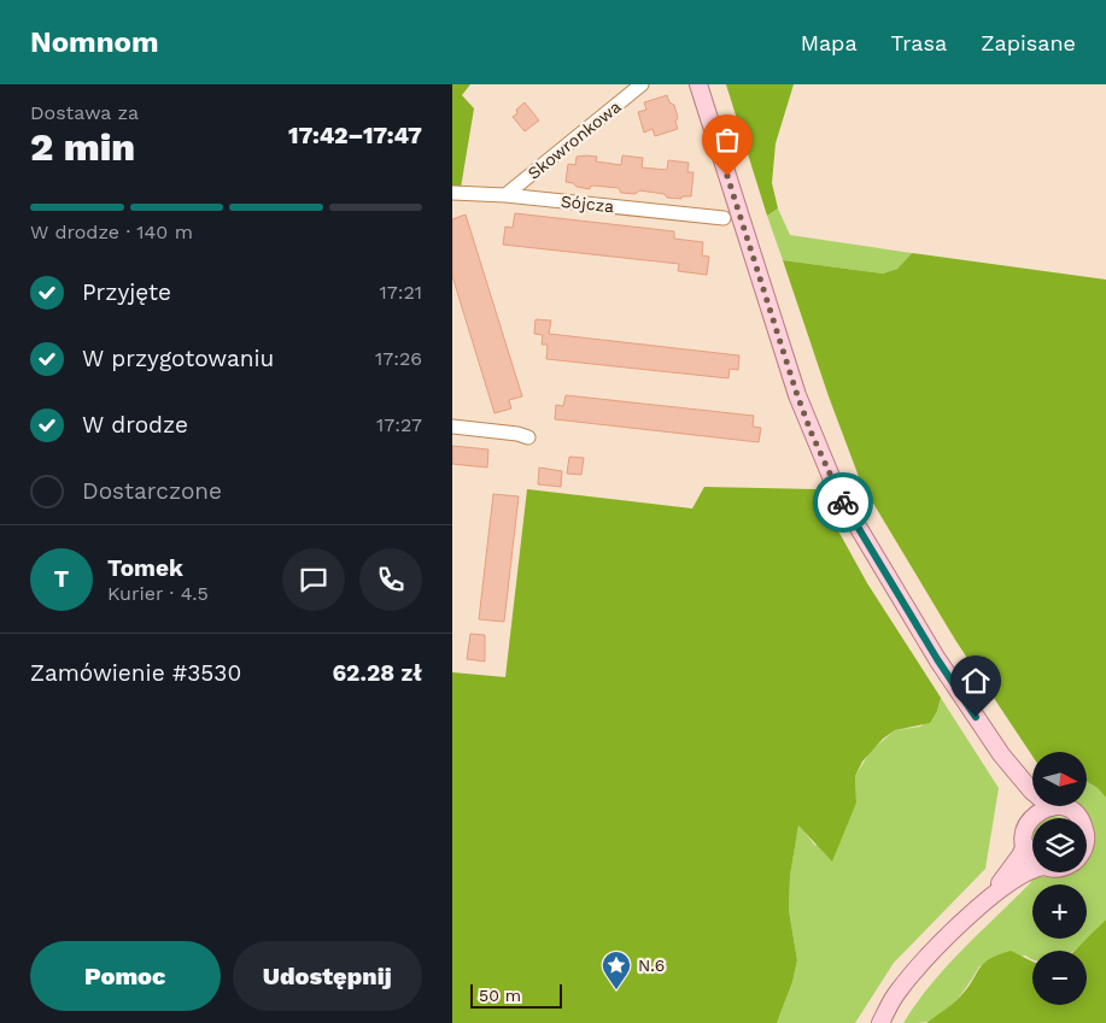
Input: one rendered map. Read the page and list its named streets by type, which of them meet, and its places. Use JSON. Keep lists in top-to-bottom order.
{
  "streets": {
    "street": ["Skowronkowa", "Sójcza"]
  },
  "crossings": [
    ["Skowronkowa", "Sójcza"]
  ],
  "places": {
    "place": ["N.6"]
  },
  "scale_bar": "50 m",
  "north": "right",
  "page": {
    "header": "Nomnom",
    "nav": ["Mapa", "Trasa", "Zapisane"],
    "heading": ["2 min", "Dostawa za", "17:42–17:47"],
    "panel": [
      "Tomek",
      "Kurier · 4.5",
      "Zamówienie #3530",
      "62.28 zł"
    ],
    "bar": "W drodze · 140 m",
    "list": [
      ["Przyjęte", "17:21"],
      ["W przygotowaniu", "17:26"],
      ["W drodze", "17:27"],
      "Dostarczone"
    ],
    "round": "T",
    "map_buttons": ["+", "−"],
    "buttons": ["Pomoc", "Udostępnij"],
    "scale": "50 m"
  }
}
